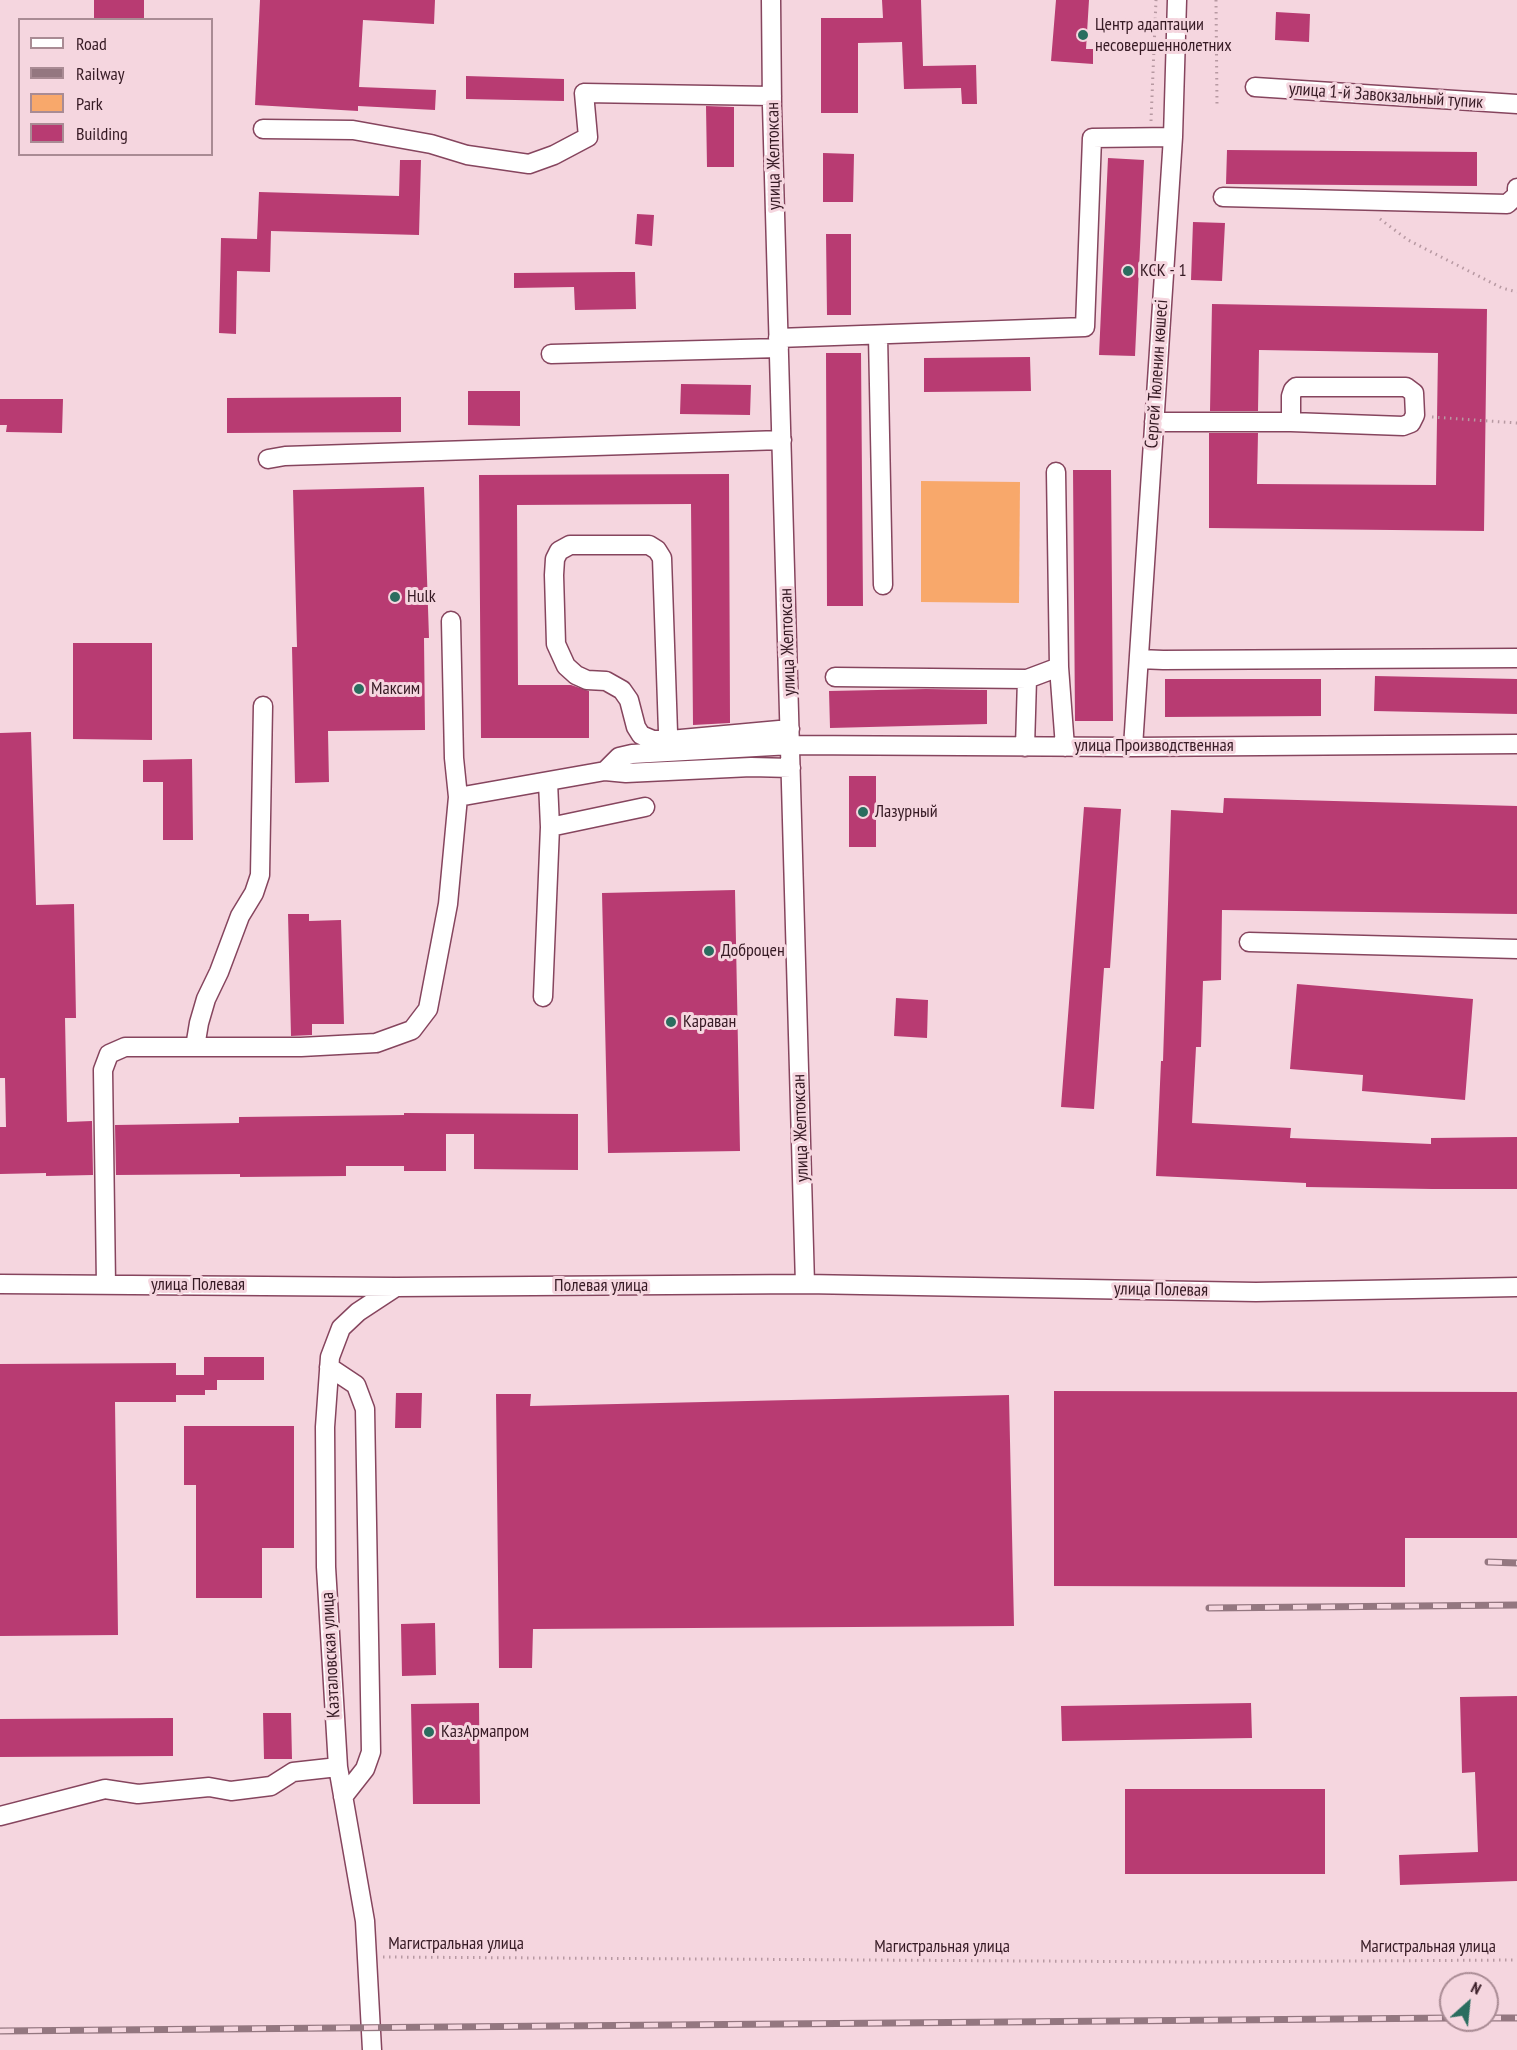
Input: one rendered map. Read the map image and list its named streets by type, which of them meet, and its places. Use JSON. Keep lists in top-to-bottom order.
{
  "streets": {
    "street": [
      "улица 1-й Завокзальный тупик",
      "улица Желтоксан",
      "Сергей Тюленин көшесі",
      "улица Производственная",
      "улица Полевая",
      "Полевая улица",
      "Казталовская улица"
    ],
    "path": ["Магистральная улица"]
  },
  "crossings": [
    ["улица Желтоксан", "улица Производственная"],
    ["улица Желтоксан", "улица Полевая"],
    ["улица Желтоксан", "Полевая улица"],
    ["Сергей Тюленин көшесі", "улица Производственная"],
    ["улица Полевая", "Полевая улица"],
    ["улица Полевая", "Казталовская улица"],
    ["Полевая улица", "Казталовская улица"],
    ["Казталовская улица", "Магистральная улица"]
  ],
  "places": [
    "Центр адаптации несовершеннолетних",
    "КСК - 1",
    "Hulk",
    "Максим",
    "Лазурный",
    "Доброцен",
    "Караван",
    "КазАрмапром"
  ],
  "legend": [
    "Road",
    "Railway",
    "Park",
    "Building"
  ],
  "north": "top right"
}
